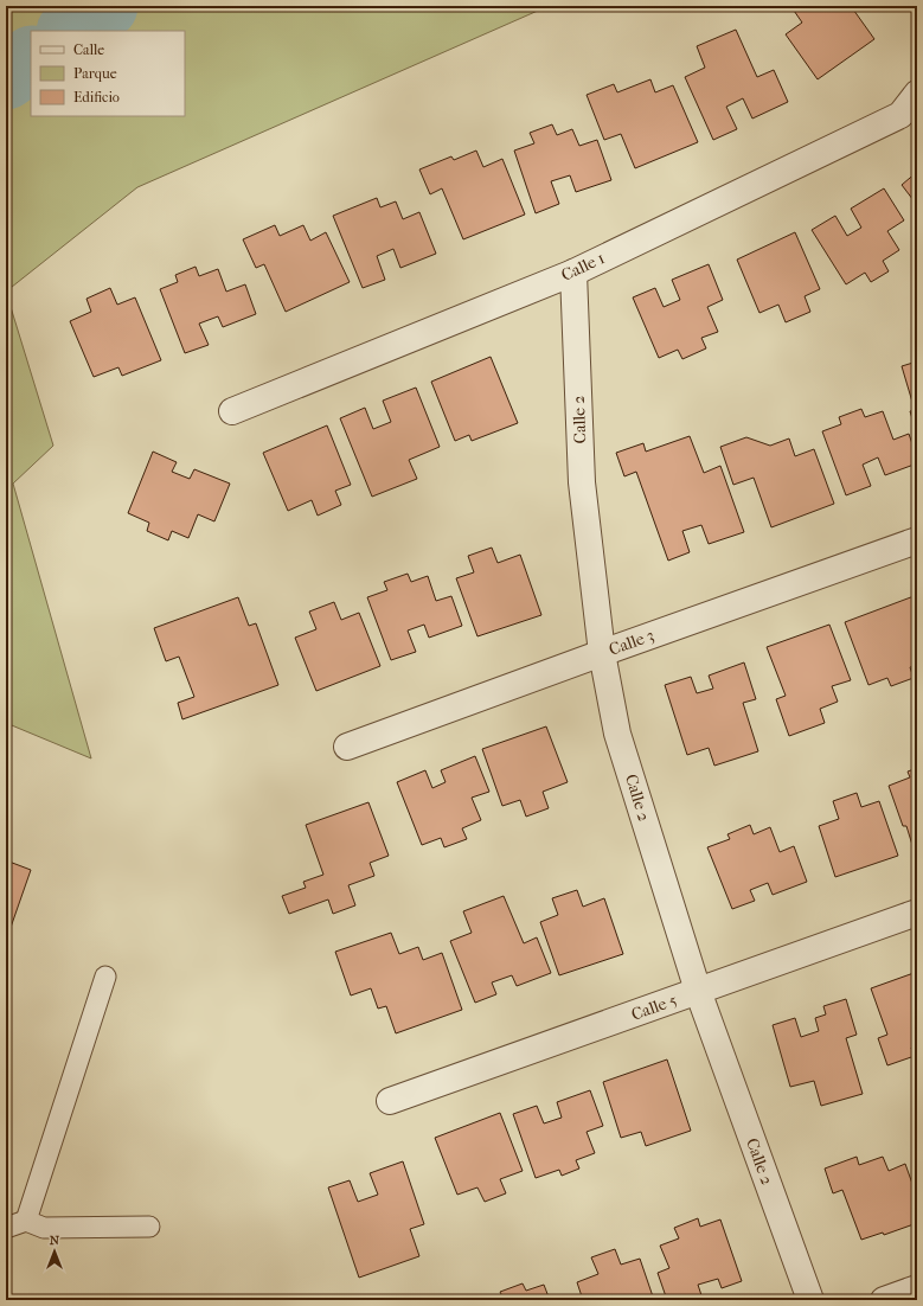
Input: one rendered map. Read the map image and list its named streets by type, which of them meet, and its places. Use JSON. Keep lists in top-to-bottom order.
{
  "streets": {
    "street": [
      "Calle 1",
      "Calle 2",
      "Calle 3",
      "Calle 5"
    ]
  },
  "crossings": [
    ["Calle 1", "Calle 2"],
    ["Calle 2", "Calle 3"],
    ["Calle 2", "Calle 5"]
  ],
  "legend": ["Calle", "Parque", "Edificio"],
  "north": "top"
}
